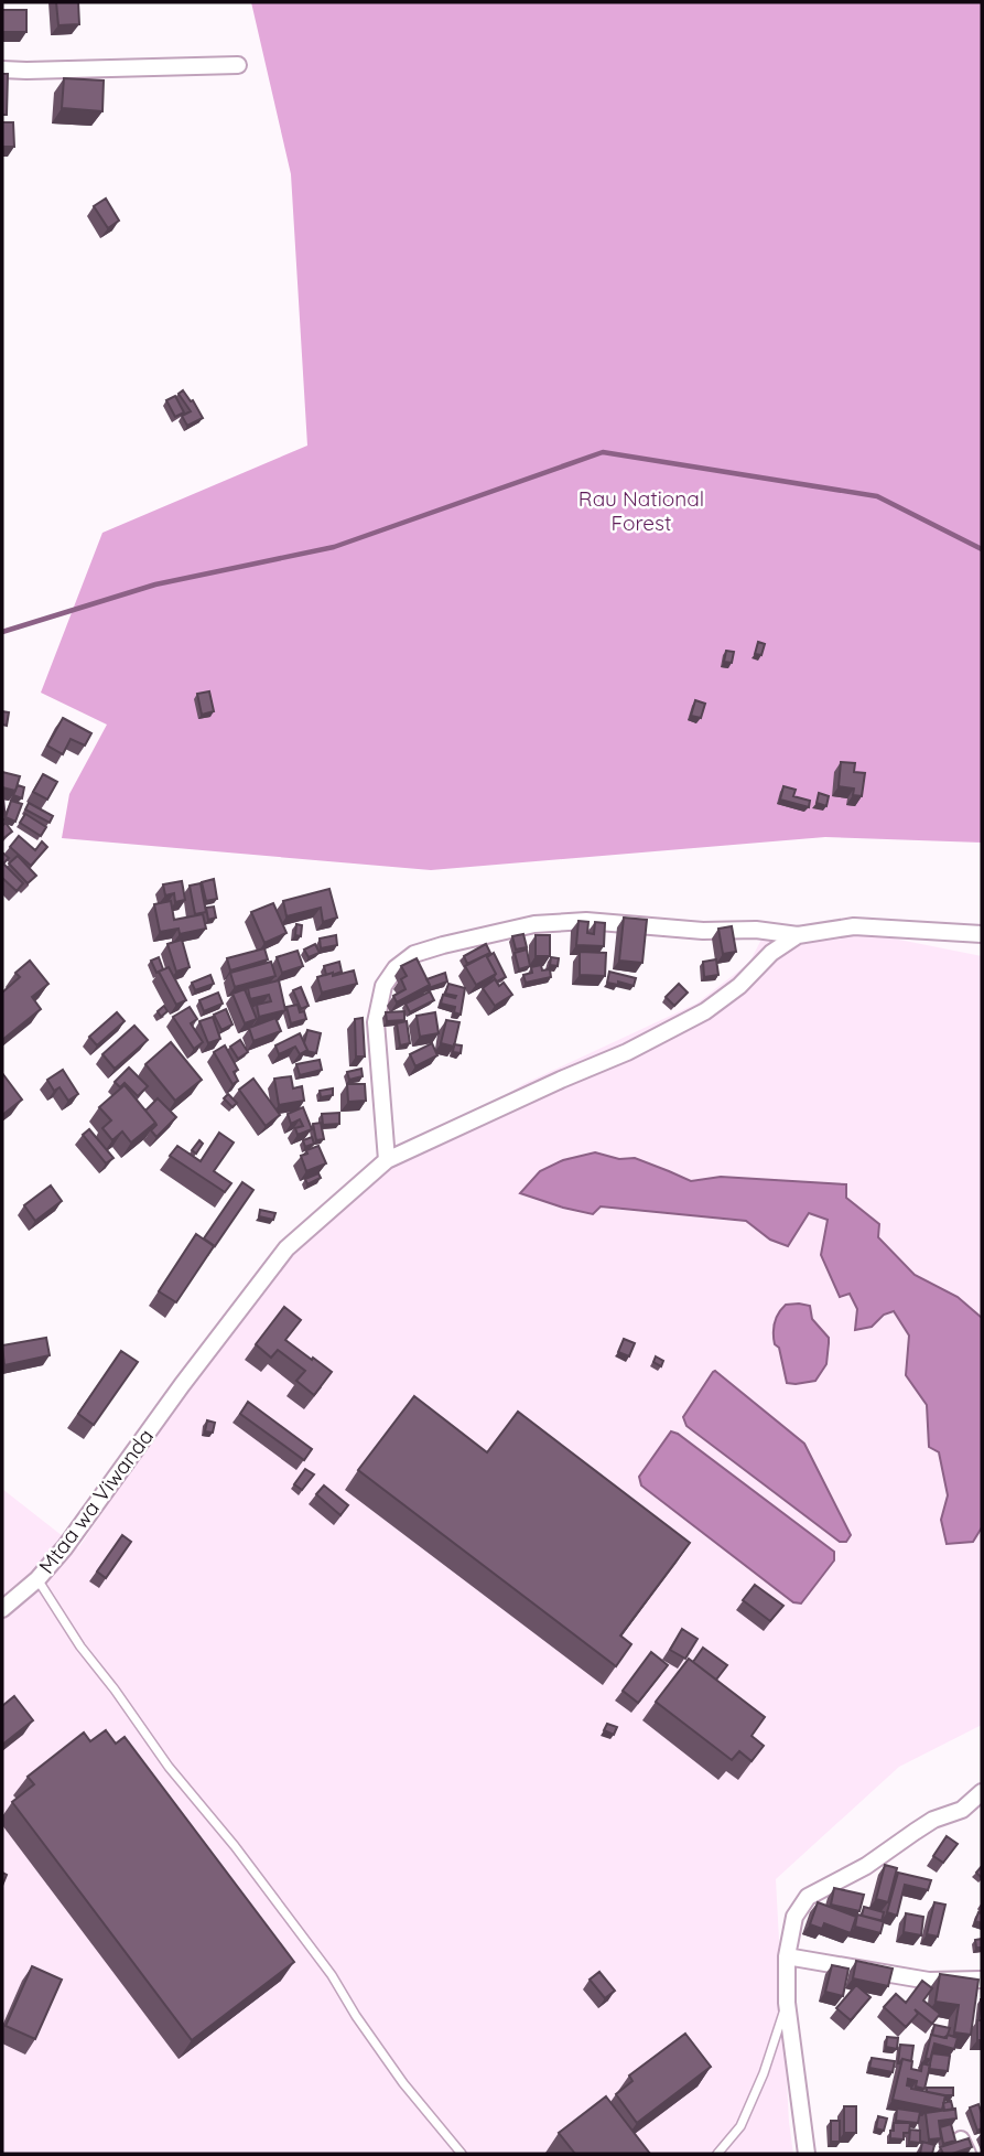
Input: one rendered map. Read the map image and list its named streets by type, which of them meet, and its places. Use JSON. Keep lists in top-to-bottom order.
{
  "streets": {
    "street": ["Mtaa wa Viwanda"]
  },
  "parks": ["Rau National Forest"]
}
